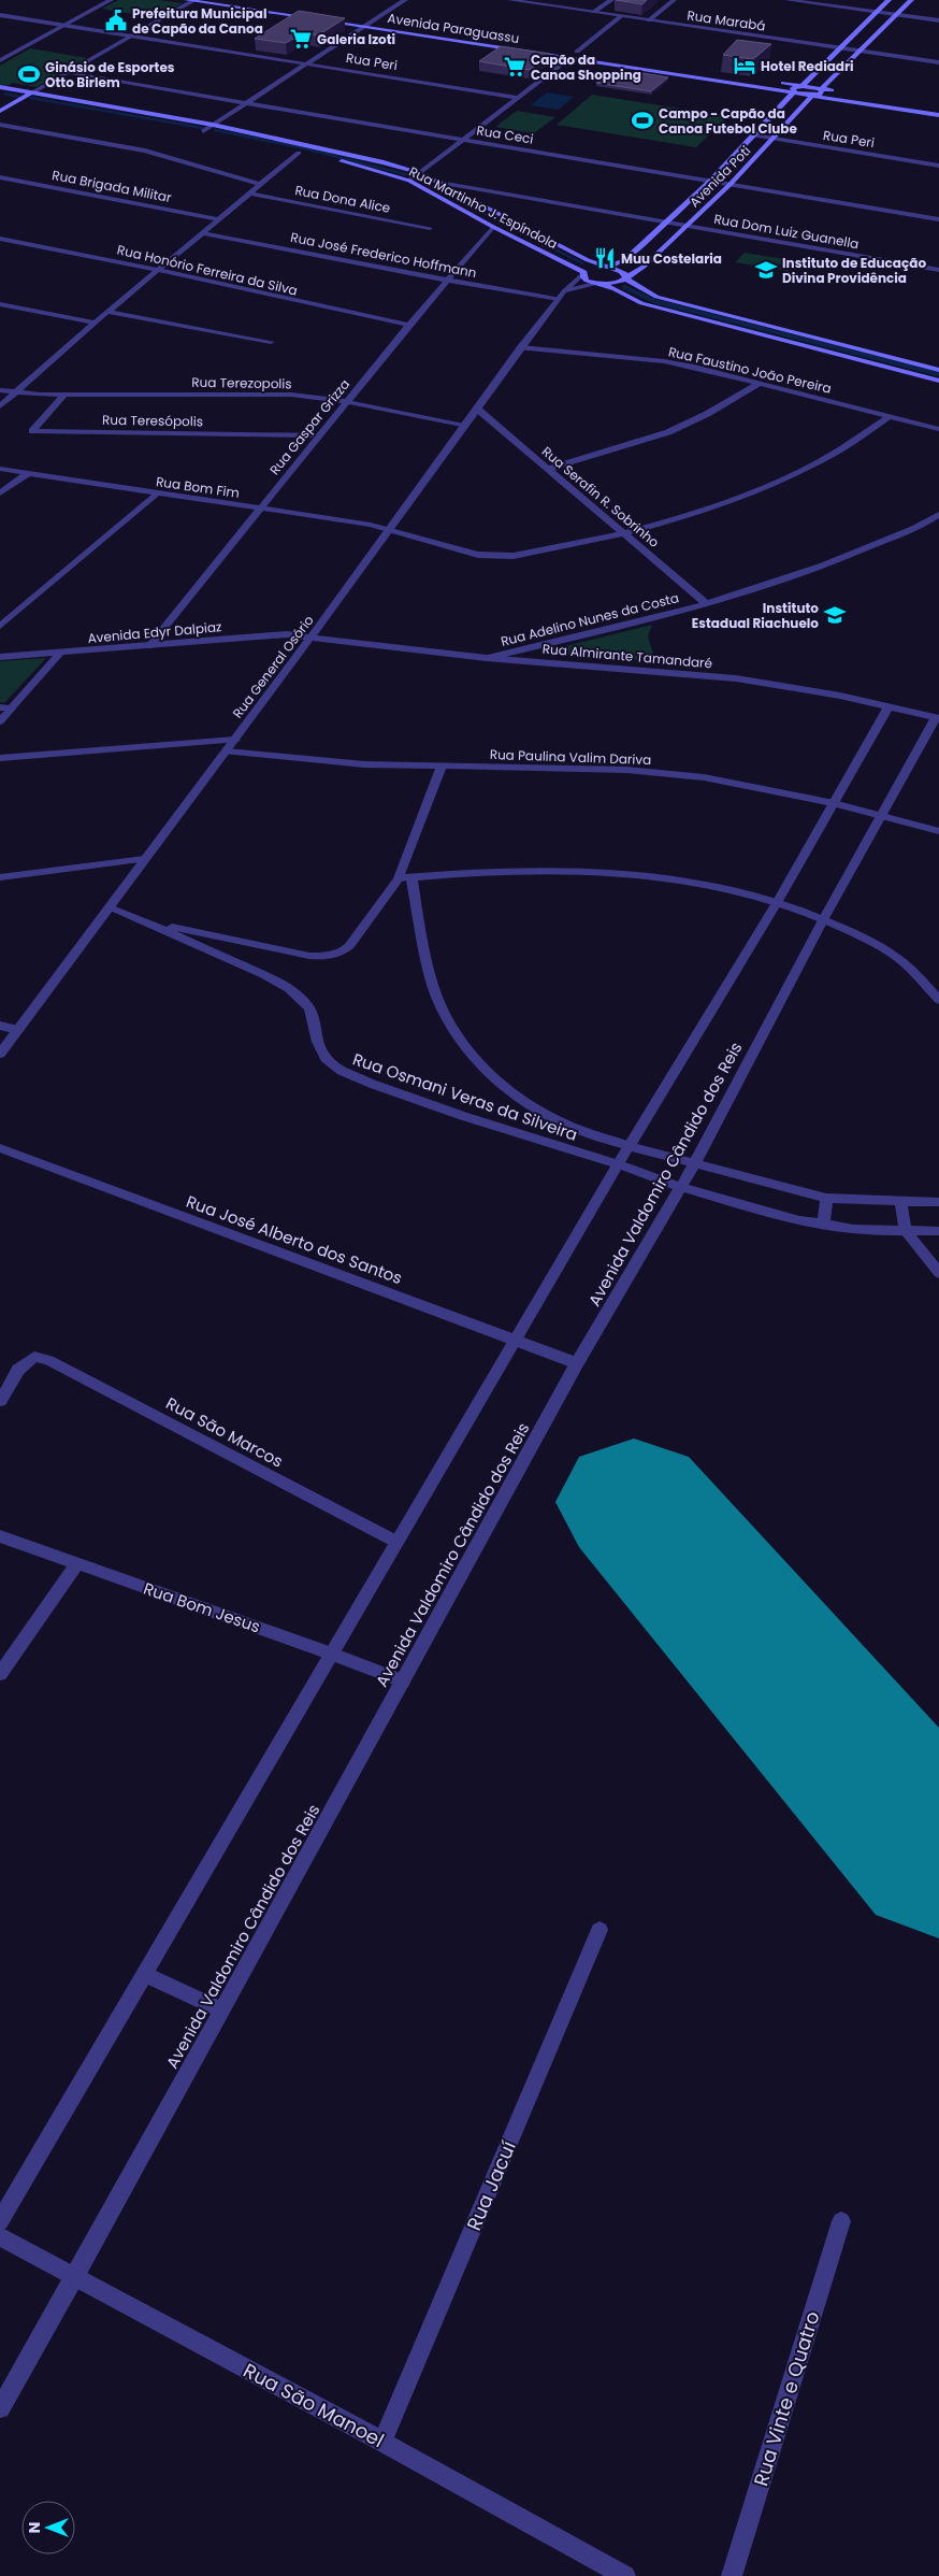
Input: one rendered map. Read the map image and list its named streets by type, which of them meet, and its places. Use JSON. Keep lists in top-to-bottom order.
{
  "streets": {
    "main road": ["Avenida Paraguassu", "Avenida Poti", "Rua Martinho J. Espíndola"],
    "street": [
      "Rua Marabá",
      "Rua Peri",
      "Rua Ceci",
      "Rua Brigada Militar",
      "Rua Dona Alice",
      "Rua Dom Luiz Guanella",
      "Rua José Frederico Hoffmann",
      "Rua Honório Ferreira da Silva",
      "Rua Faustino João Pereira",
      "Rua Terezopolis",
      "Rua Teresópolis",
      "Rua Gaspar Grizza",
      "Rua Bom Fim",
      "Rua Serafin R. Sobrinho",
      "Rua Adelino Nunes da Costa",
      "Avenida Edyr Dalpiaz",
      "Rua Almirante Tamandaré",
      "Rua General Osório",
      "Rua Paulina Valim Dariva",
      "Rua Osmani Veras da Silveira",
      "Avenida Valdomiro Cândido dos Reis",
      "Rua José Alberto dos Santos",
      "Rua São Marcos",
      "Rua Bom Jesus",
      "Rua Jacuí",
      "Rua Vinte e Quatro",
      "Rua São Manoel"
    ]
  },
  "crossings": [
    ["Rua Marabá", "Avenida Poti"],
    ["Avenida Paraguassu", "Avenida Poti"],
    ["Rua Peri", "Avenida Poti"],
    ["Rua Ceci", "Avenida Poti"],
    ["Avenida Poti", "Rua Martinho J. Espíndola"],
    ["Avenida Poti", "Rua Dom Luiz Guanella"],
    ["Avenida Poti", "Rua General Osório"],
    ["Rua Martinho J. Espíndola", "Rua Dom Luiz Guanella"],
    ["Rua Martinho J. Espíndola", "Rua Gaspar Grizza"],
    ["Rua Martinho J. Espíndola", "Rua General Osório"],
    ["Rua José Frederico Hoffmann", "Rua Gaspar Grizza"],
    ["Rua José Frederico Hoffmann", "Rua General Osório"],
    ["Rua Honório Ferreira da Silva", "Rua Gaspar Grizza"],
    ["Rua Faustino João Pereira", "Rua Bom Fim"],
    ["Rua Faustino João Pereira", "Rua General Osório"],
    ["Rua Terezopolis", "Rua Teresópolis"],
    ["Rua Terezopolis", "Rua Gaspar Grizza"],
    ["Rua Terezopolis", "Rua General Osório"],
    ["Rua Teresópolis", "Rua Gaspar Grizza"],
    ["Rua Gaspar Grizza", "Rua Bom Fim"],
    ["Rua Gaspar Grizza", "Avenida Edyr Dalpiaz"],
    ["Rua Bom Fim", "Rua Serafin R. Sobrinho"],
    ["Rua Bom Fim", "Rua General Osório"],
    ["Rua Serafin R. Sobrinho", "Rua Adelino Nunes da Costa"],
    ["Rua Serafin R. Sobrinho", "Rua General Osório"],
    ["Rua Adelino Nunes da Costa", "Rua Almirante Tamandaré"],
    ["Avenida Edyr Dalpiaz", "Rua Almirante Tamandaré"],
    ["Avenida Edyr Dalpiaz", "Rua General Osório"],
    ["Rua Almirante Tamandaré", "Rua General Osório"],
    ["Rua Almirante Tamandaré", "Avenida Valdomiro Cândido dos Reis"],
    ["Rua General Osório", "Rua Paulina Valim Dariva"],
    ["Rua General Osório", "Rua Osmani Veras da Silveira"],
    ["Rua Paulina Valim Dariva", "Avenida Valdomiro Cândido dos Reis"],
    ["Rua Osmani Veras da Silveira", "Avenida Valdomiro Cândido dos Reis"],
    ["Avenida Valdomiro Cândido dos Reis", "Rua José Alberto dos Santos"],
    ["Avenida Valdomiro Cândido dos Reis", "Rua Bom Jesus"],
    ["Avenida Valdomiro Cândido dos Reis", "Rua São Manoel"],
    ["Rua Jacuí", "Rua São Manoel"]
  ],
  "places": {
    "public building": ["Prefeitura Municipal de Capão da Canoa"],
    "supermarket": ["Galeria Izoti", "Capão da Canoa Shopping"],
    "hotel": ["Hotel Rediadri"],
    "sports": ["Ginásio de Esportes Otto Birlem", "Campo - Capão da Canoa Futebol Clube"],
    "restaurant": ["Muu Costelaria"],
    "school or university": ["Instituto de Educação Divina Providência", "Instituto Estadual Riachuelo"]
  },
  "north": "left"
}
